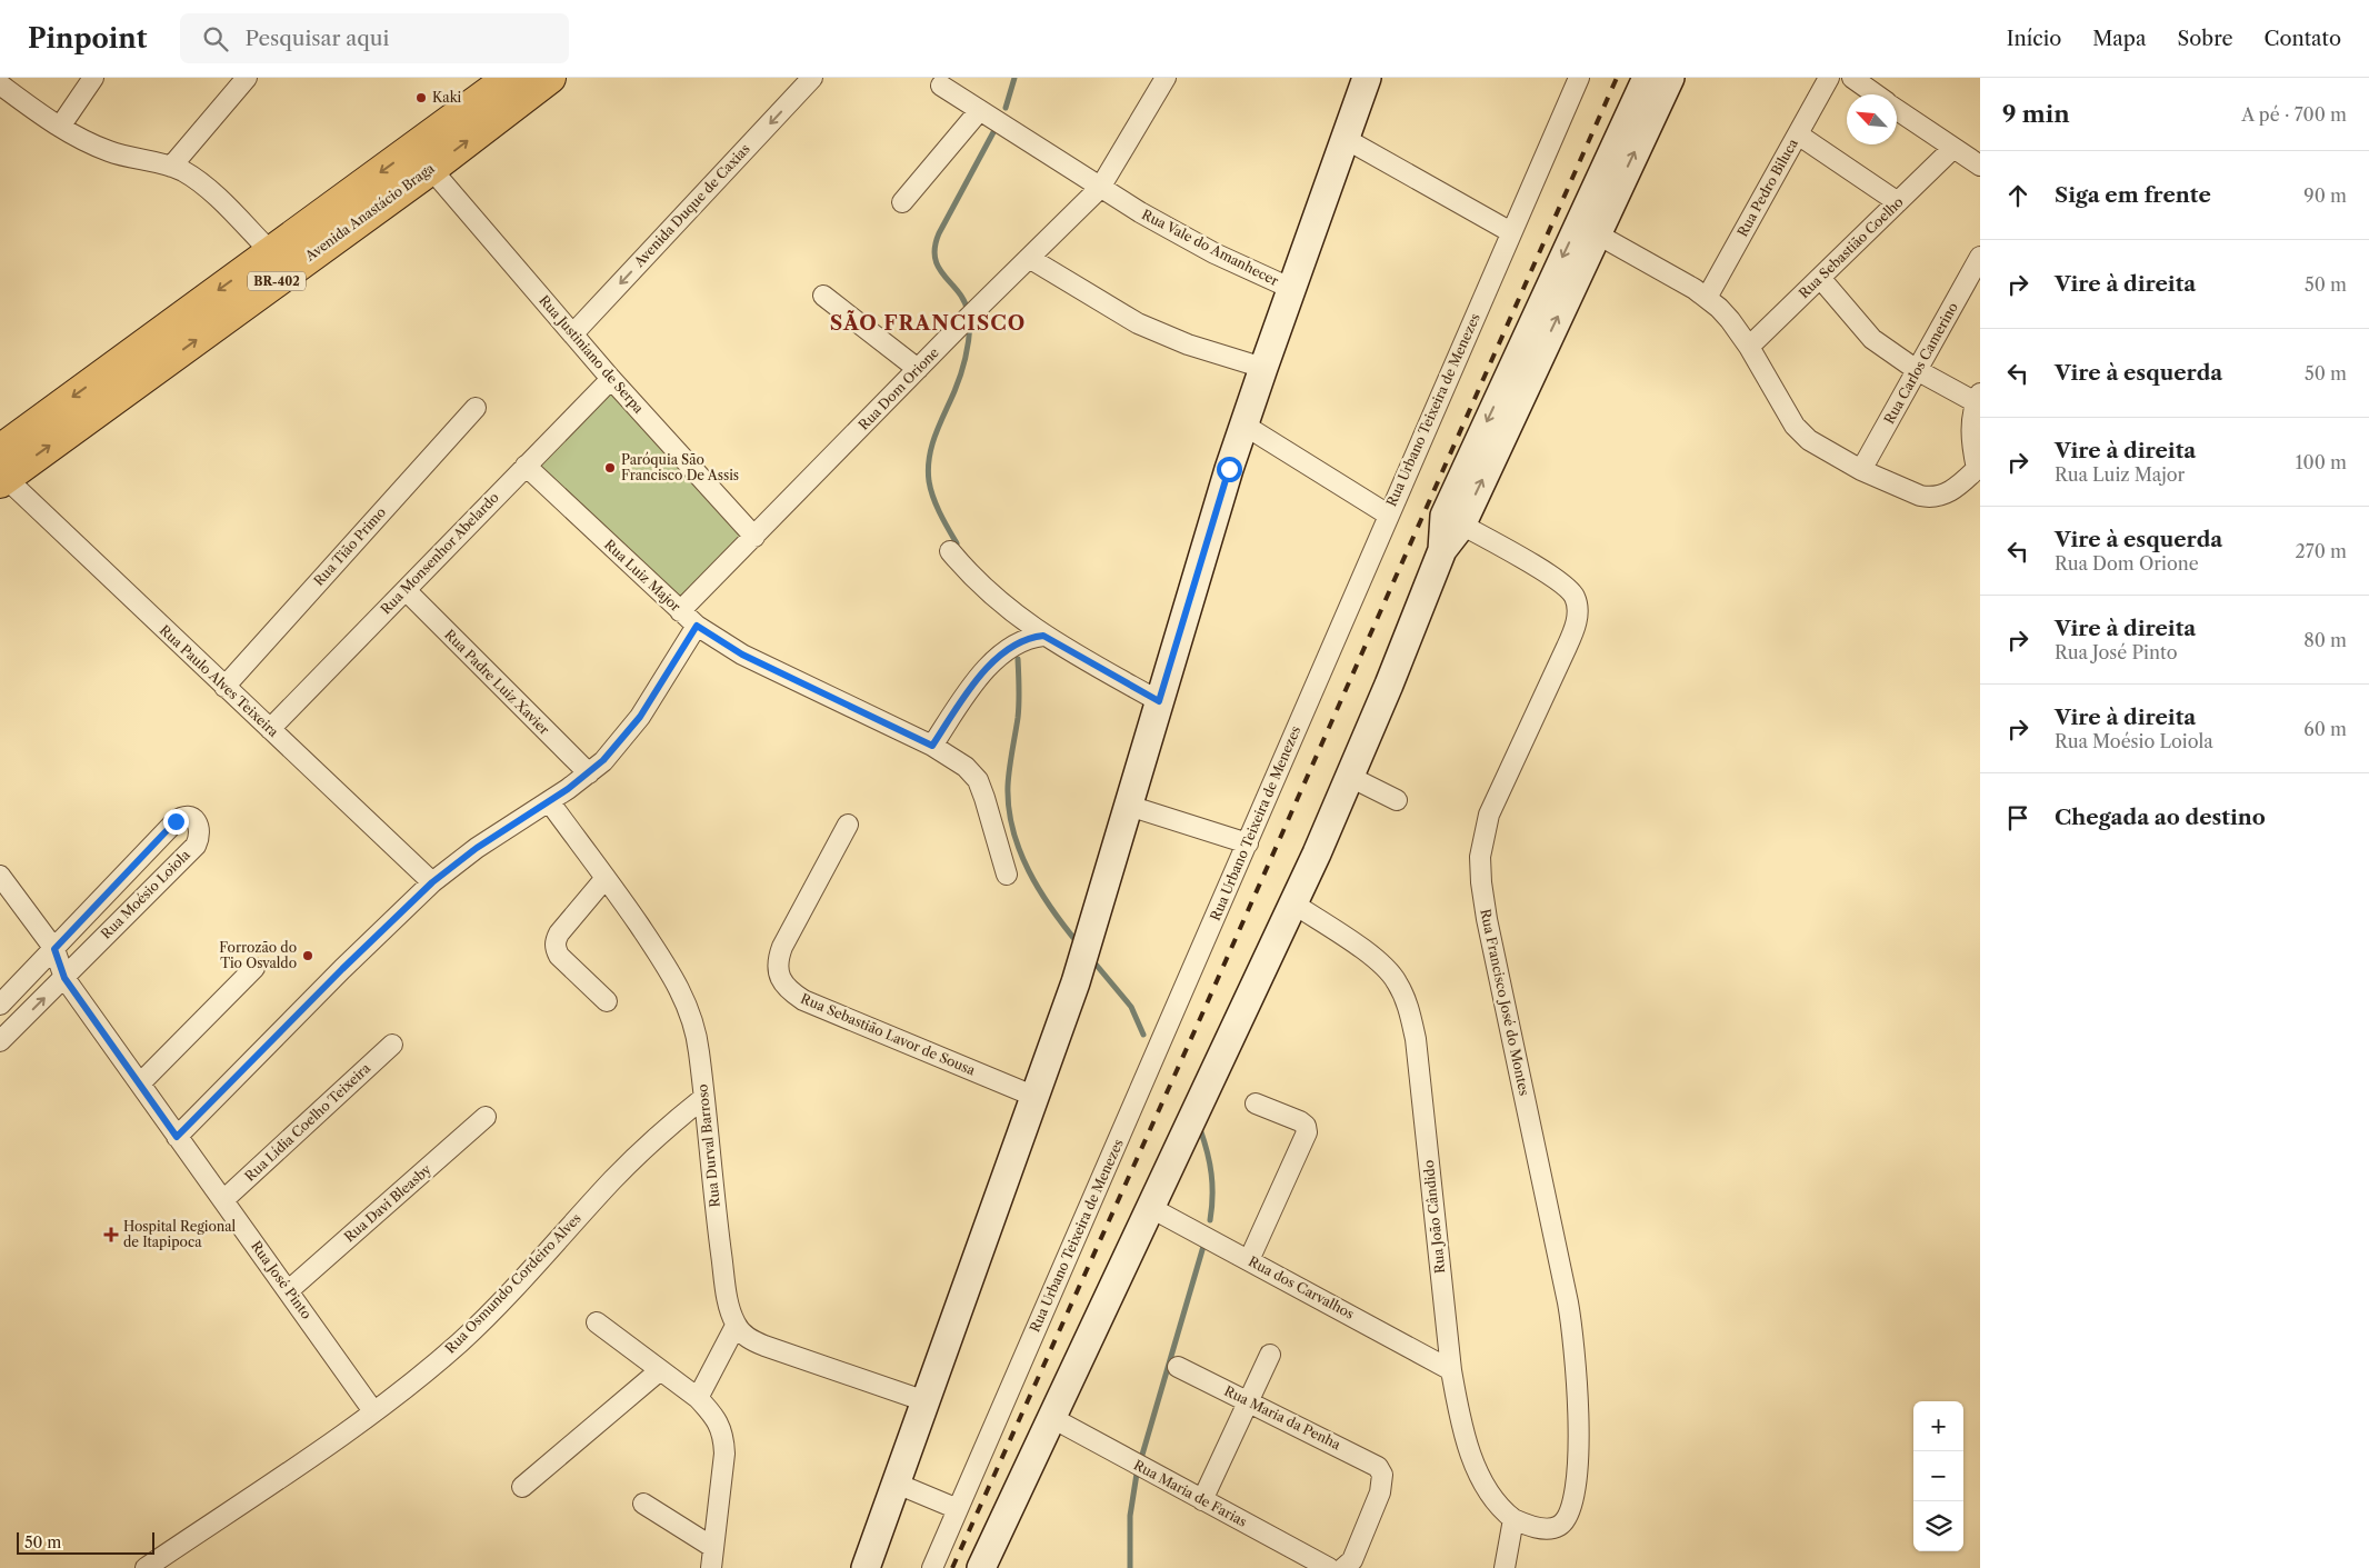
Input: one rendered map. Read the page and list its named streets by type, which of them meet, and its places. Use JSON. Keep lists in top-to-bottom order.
{
  "streets": {
    "main road": ["Avenida Anastácio Braga", "BR-402"],
    "street": [
      "Rua Pedro Biluca",
      "Avenida Duque de Caxias",
      "Rua Vale do Amanhecer",
      "Rua Sebastião Coelho",
      "Rua Justiniano de Serpa",
      "Rua Carlos Camerino",
      "Rua Dom Orione",
      "Rua Urbano Teixeira de Menezes",
      "Rua Tião Primo",
      "Rua Monsenhor Abelardo",
      "Rua Luiz Major",
      "Rua Paulo Alves Teixeira",
      "Rua Padre Luiz Xavier",
      "Rua Moésio Loiola",
      "Rua Francisco José do Montes",
      "Rua Sebastião Lavor de Sousa",
      "Rua Lídia Coelho Teixeira",
      "Rua Durval Barroso",
      "Rua Davi Bleasby",
      "Rua João Cândido",
      "Rua José Pinto",
      "Rua Osmundo Cordeiro Alves",
      "Rua dos Carvalhos",
      "Rua Maria da Penha",
      "Rua Maria de Farias"
    ]
  },
  "crossings": [
    ["Avenida Duque de Caxias", "Rua Justiniano de Serpa"],
    ["Avenida Anastácio Braga", "Rua Justiniano de Serpa"],
    ["Avenida Anastácio Braga", "Rua Paulo Alves Teixeira"],
    ["Rua Vale do Amanhecer", "Rua Dom Orione"],
    ["Rua Justiniano de Serpa", "Rua Dom Orione"],
    ["Rua Justiniano de Serpa", "Rua Monsenhor Abelardo"],
    ["Rua Dom Orione", "Rua Luiz Major"],
    ["Rua Tião Primo", "Rua Paulo Alves Teixeira"],
    ["Rua Monsenhor Abelardo", "Rua Luiz Major"],
    ["Rua Monsenhor Abelardo", "Rua Paulo Alves Teixeira"],
    ["Rua Monsenhor Abelardo", "Rua Padre Luiz Xavier"],
    ["Rua Moésio Loiola", "Rua José Pinto"],
    ["Rua Francisco José do Montes", "Rua João Cândido"],
    ["Rua Lídia Coelho Teixeira", "Rua José Pinto"],
    ["Rua Durval Barroso", "Rua Osmundo Cordeiro Alves"],
    ["Rua Davi Bleasby", "Rua José Pinto"],
    ["Rua João Cândido", "Rua dos Carvalhos"],
    ["Rua José Pinto", "Rua Osmundo Cordeiro Alves"]
  ],
  "one_way": ["Avenida Duque de Caxias"],
  "districts": ["SÃO FRANCISCO"],
  "places": {
    "other": ["Kaki", "Paróquia São Francisco De Assis", "Forrozão do Tio Osvaldo"],
    "health": ["Hospital Regional de Itapipoca"]
  },
  "scale_bar": "50 m",
  "north": "top left",
  "page": {
    "header": "Pinpoint",
    "search": "Pesquisar aqui",
    "nav": [
      "Início",
      "Mapa",
      "Sobre",
      "Contato"
    ],
    "heading": ["9 min", "A pé · 700 m"],
    "list": [
      ["Siga em frente", "90 m"],
      ["Vire à direita", "50 m"],
      ["Vire à esquerda", "50 m"],
      ["Vire à direita", "Rua Luiz Major", "100 m"],
      ["Vire à esquerda", "Rua Dom Orione", "270 m"],
      ["Vire à direita", "Rua José Pinto", "80 m"],
      ["Vire à direita", "Rua Moésio Loiola", "60 m"],
      "Chegada ao destino"
    ],
    "map_buttons": ["+", "−"],
    "scale": "50 m"
  }
}
